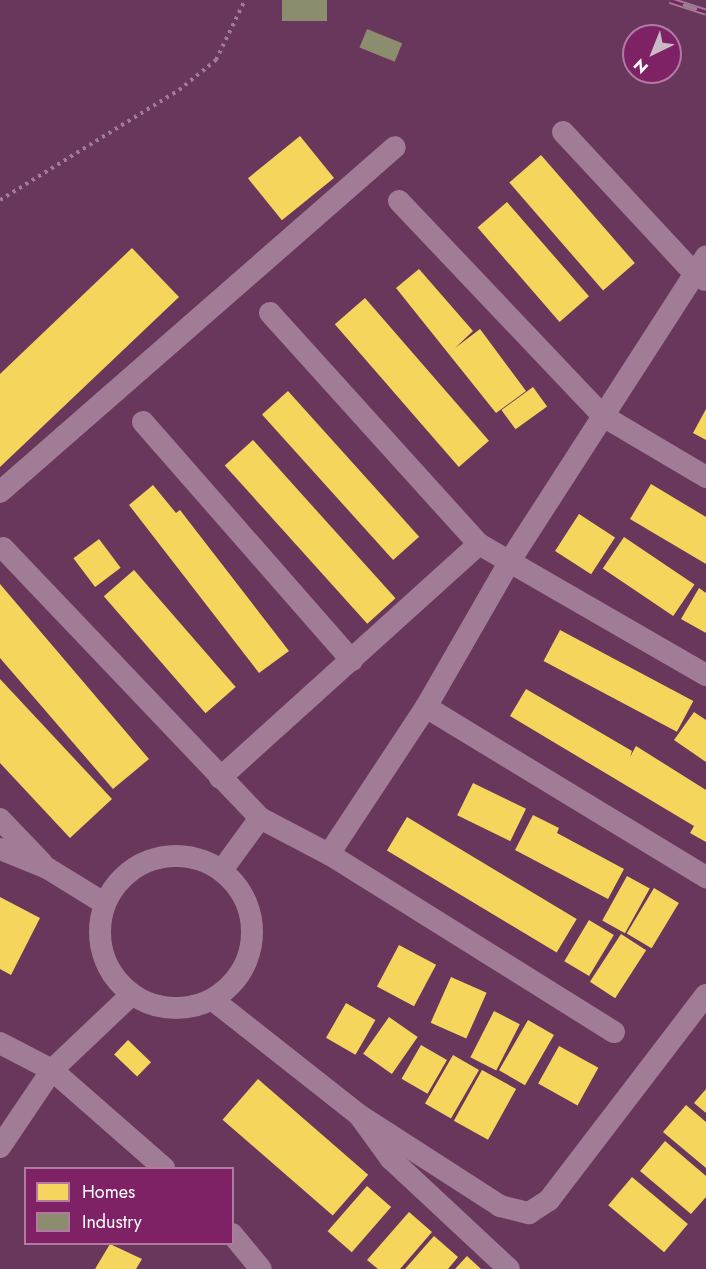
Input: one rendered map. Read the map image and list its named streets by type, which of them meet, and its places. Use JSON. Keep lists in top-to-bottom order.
{
  "legend": ["Homes", "Industry"],
  "north": "bottom left"
}
